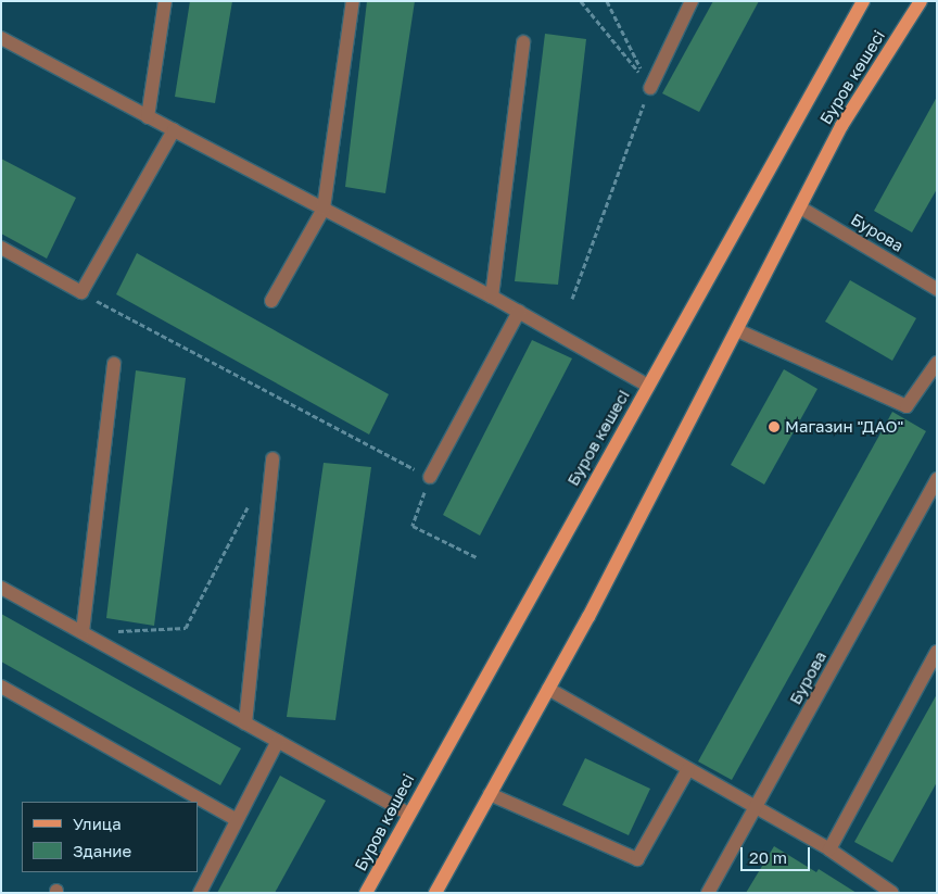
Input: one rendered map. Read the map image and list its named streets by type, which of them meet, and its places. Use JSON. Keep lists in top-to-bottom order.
{
  "streets": {
    "main road": ["Буров көшесі"],
    "street": ["Бурова"]
  },
  "crossings": [
    ["Буров көшесі", "Бурова"]
  ],
  "places": ["Магазин \"ДАО\""],
  "legend": ["Улица", "Здание"],
  "scale_bar": "20 m"
}
